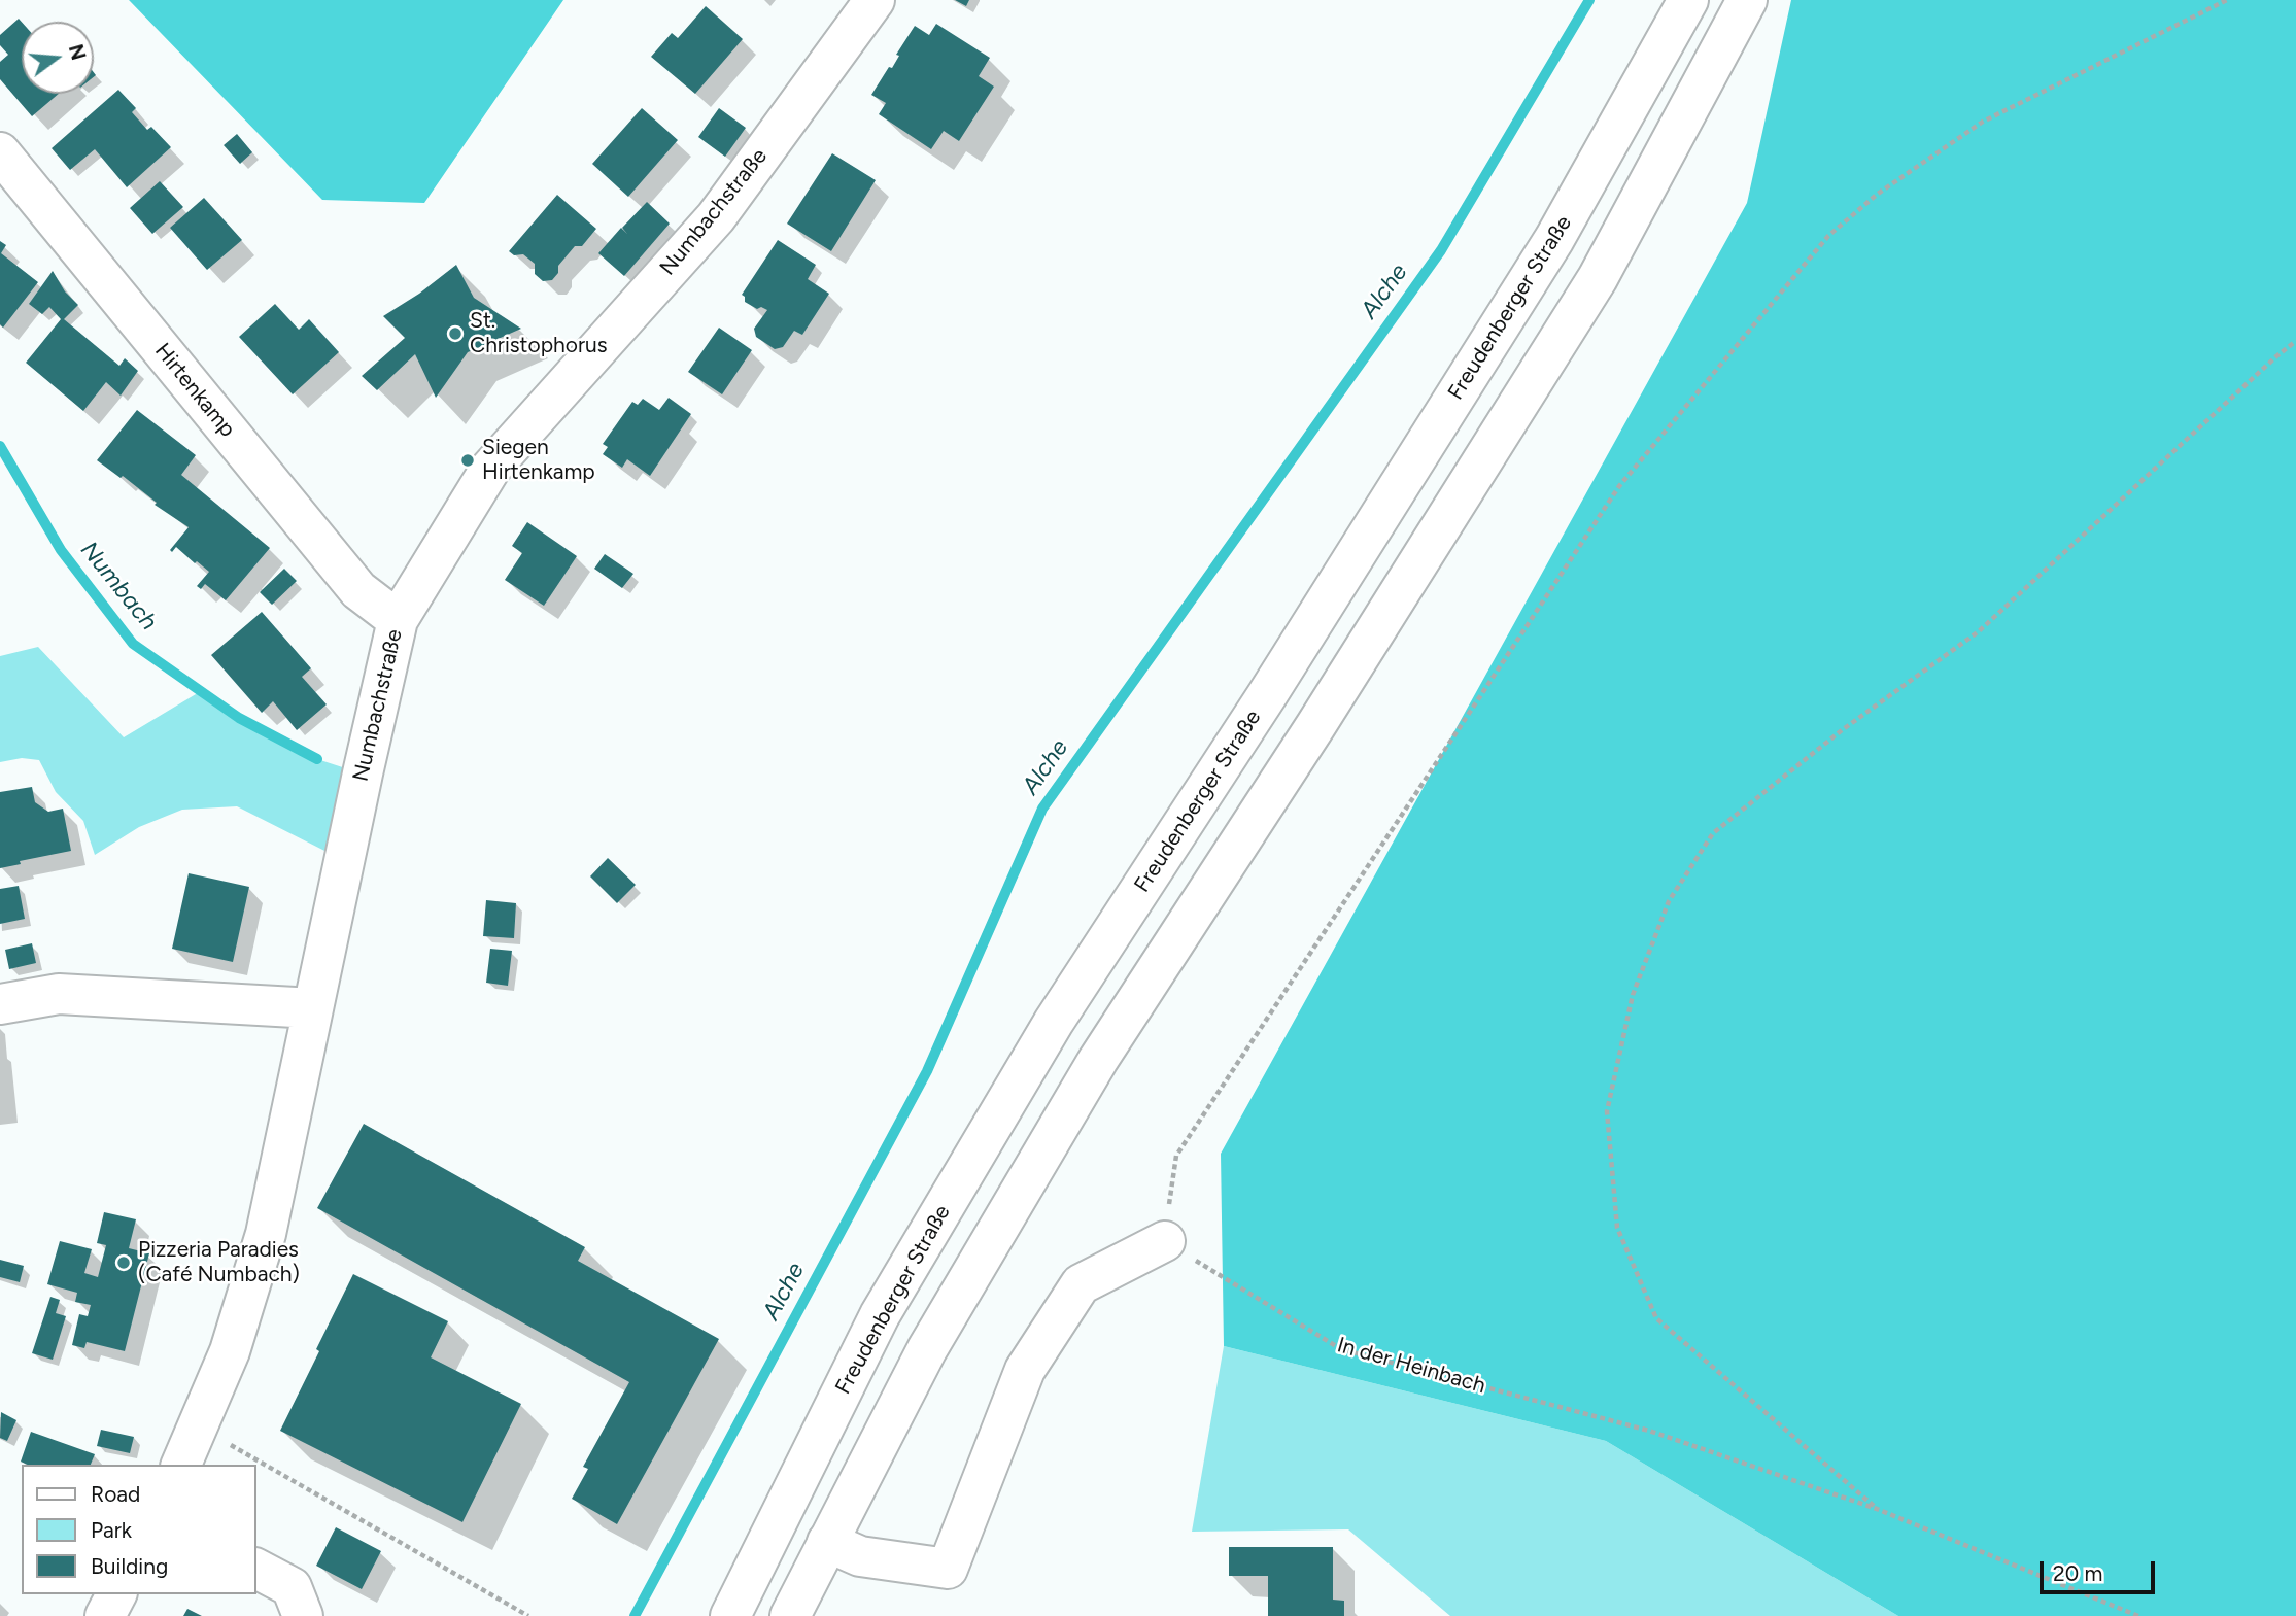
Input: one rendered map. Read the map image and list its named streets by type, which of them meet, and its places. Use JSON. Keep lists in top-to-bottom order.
{
  "streets": {
    "main road": ["Numbachstraße", "Freudenberger Straße", "Hirtenkamp"],
    "path": ["In der Heinbach"]
  },
  "crossings": [
    ["Numbachstraße", "Hirtenkamp"]
  ],
  "water": ["Alche", "Numbach"],
  "places": ["St. Christophorus", "Siegen Hirtenkamp", "Pizzeria Paradies (Café Numbach)"],
  "legend": ["Road", "Park", "Building"],
  "scale_bar": "20 m",
  "north": "right"
}
